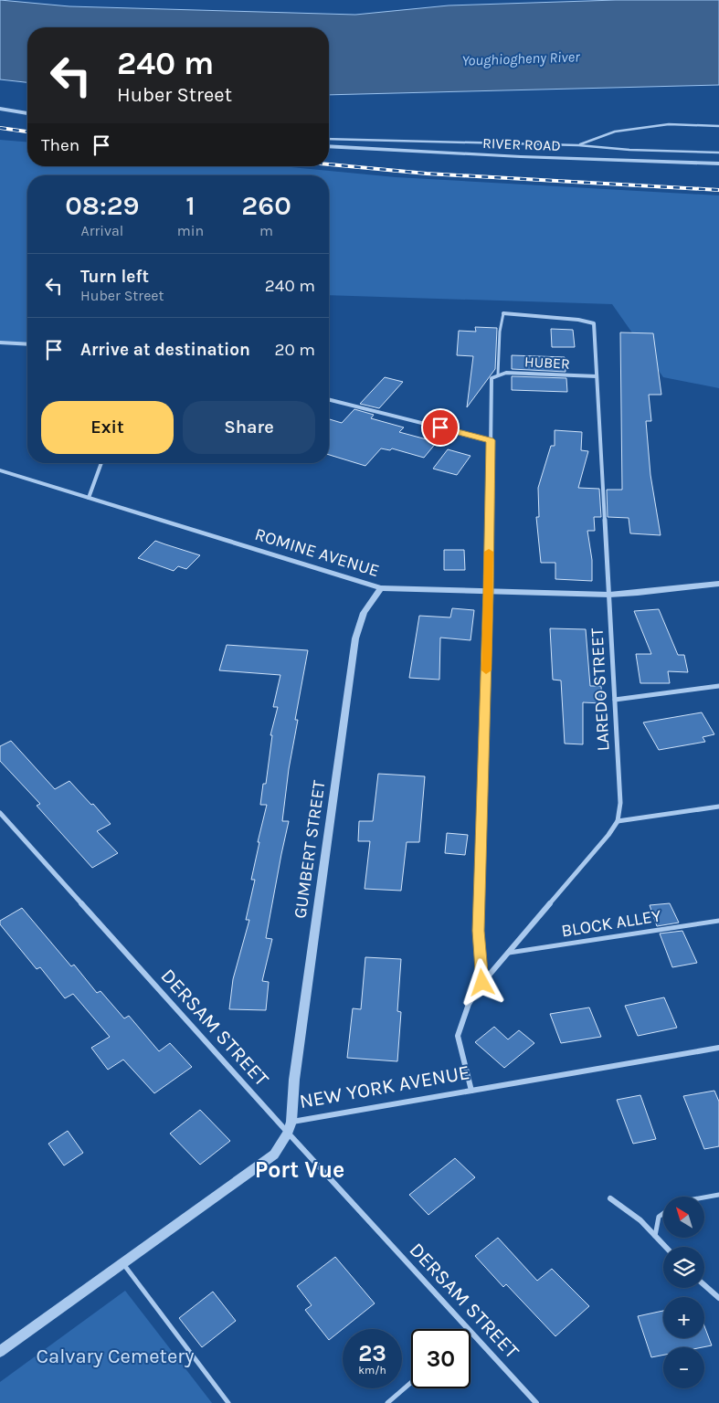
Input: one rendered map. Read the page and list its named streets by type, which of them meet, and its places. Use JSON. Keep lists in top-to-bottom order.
{
  "streets": {
    "street": [
      "RIVER ROAD",
      "HUBER",
      "ROMINE AVENUE",
      "LAREDO STREET",
      "GUMBERT STREET",
      "DERSAM STREET",
      "NEW YORK AVENUE"
    ],
    "lane": ["BLOCK ALLEY"]
  },
  "crossings": [
    ["HUBER", "LAREDO STREET"],
    ["ROMINE AVENUE", "LAREDO STREET"],
    ["ROMINE AVENUE", "GUMBERT STREET"],
    ["GUMBERT STREET", "DERSAM STREET"],
    ["GUMBERT STREET", "NEW YORK AVENUE"],
    ["DERSAM STREET", "NEW YORK AVENUE"]
  ],
  "districts": ["Port Vue"],
  "water": ["Youghiogheny River"],
  "parks": ["Calvary Cemetery"],
  "north": "top left",
  "page": {
    "turn": ["240 m", "Huber Street"],
    "then": "Then",
    "eta": [
      "08:29",
      "Arrival",
      "1",
      "min",
      "260",
      "m"
    ],
    "list": [
      {
        "name": "Turn left",
        "note": "Huber Street",
        "value": "240 m"
      },
      {
        "name": "Arrive at destination",
        "value": "20 m"
      }
    ],
    "buttons": ["Exit", "Share"],
    "map_buttons": ["+", "−"],
    "speed": "23 km/h",
    "limit": "30"
  }
}
